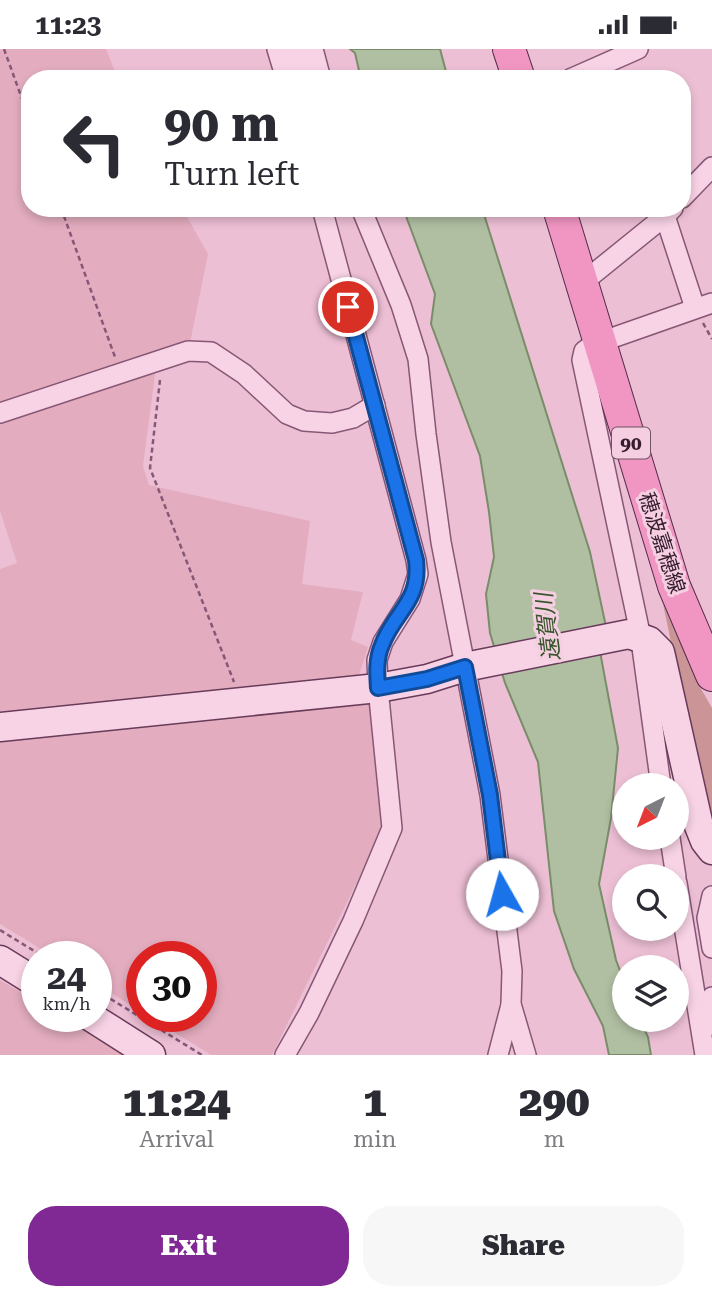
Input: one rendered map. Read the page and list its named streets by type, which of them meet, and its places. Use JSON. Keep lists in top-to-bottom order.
{
  "streets": {
    "main road": ["90", "穂波嘉穂線"]
  },
  "water": ["遠賀川"],
  "north": "bottom left",
  "page": {
    "status": "11:23",
    "turn": ["90 m", "Turn left"],
    "speed": "24 km/h",
    "limit": "30",
    "eta": [
      "11:24",
      "Arrival",
      "1",
      "min",
      "290",
      "m"
    ],
    "buttons": ["Exit", "Share"]
  }
}
